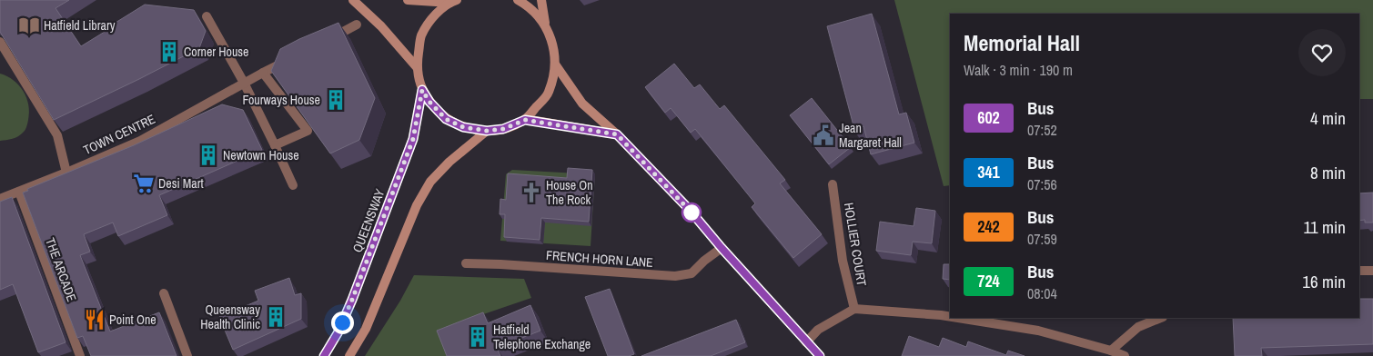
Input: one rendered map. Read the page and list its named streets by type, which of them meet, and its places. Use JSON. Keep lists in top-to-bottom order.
{
  "streets": {
    "main road": ["QUEENSWAY"],
    "street": [
      "TOWN CENTRE",
      "HOLLIER COURT",
      "FRENCH HORN LANE",
      "THE ARCADE"
    ]
  },
  "crossings": [
    ["TOWN CENTRE", "THE ARCADE"]
  ],
  "places": {
    "library": ["Hatfield Library"],
    "building": [
      "Corner House",
      "Fourways House",
      "Newtown House",
      "Queensway Health Clinic",
      "Hatfield Telephone Exchange"
    ],
    "public building": ["Jean Margaret Hall"],
    "supermarket": ["Desi Mart"],
    "church": ["House On The Rock"],
    "restaurant": ["Point One"]
  },
  "lines": ["bus line 602"],
  "page": {
    "heading": ["Memorial Hall", "Walk · 3 min · 190 m"],
    "list": [
      {
        "mark": "602",
        "name": "Bus",
        "note": "07:52",
        "value": "4 min"
      },
      {
        "mark": "341",
        "name": "Bus",
        "note": "07:56",
        "value": "8 min"
      },
      {
        "mark": "242",
        "name": "Bus",
        "note": "07:59",
        "value": "11 min"
      },
      {
        "mark": "724",
        "name": "Bus",
        "note": "08:04",
        "value": "16 min"
      }
    ]
  }
}
